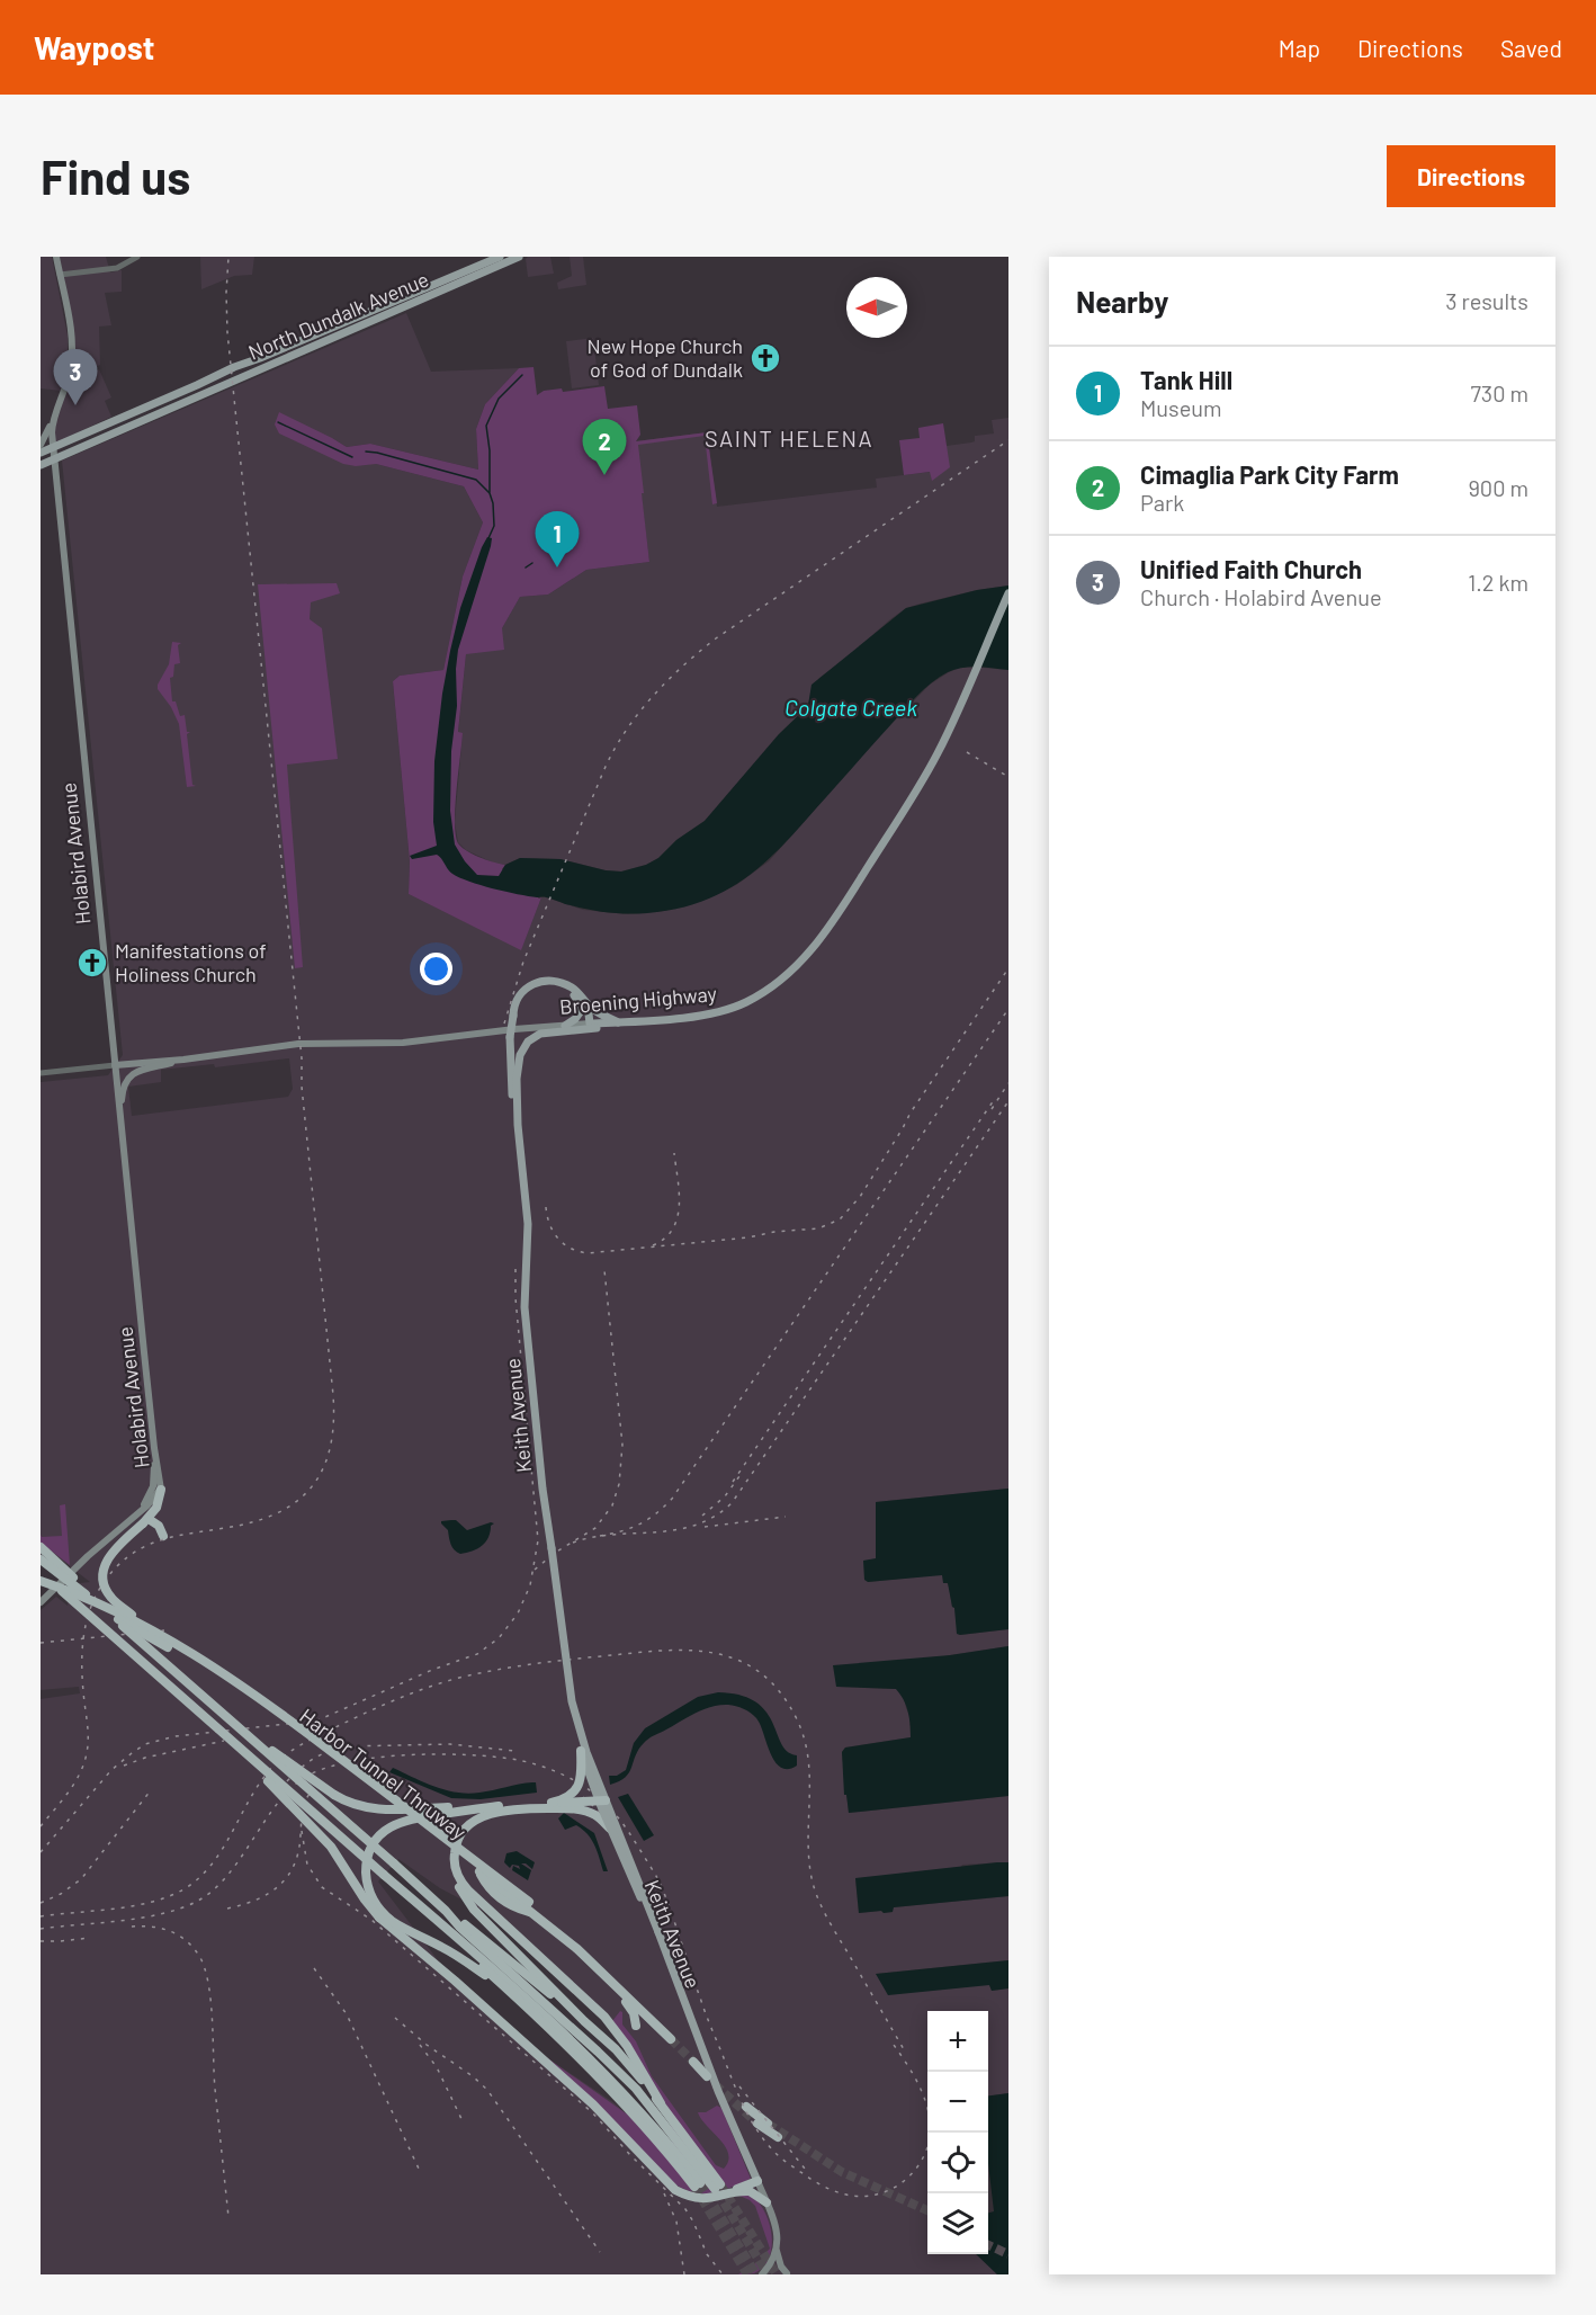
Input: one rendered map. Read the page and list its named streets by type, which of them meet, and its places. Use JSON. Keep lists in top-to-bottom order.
{
  "streets": {
    "highway": ["Harbor Tunnel Thruway"],
    "main road": [
      "North Dundalk Avenue",
      "Holabird Avenue",
      "Broening Highway",
      "Keith Avenue"
    ]
  },
  "crossings": [
    ["North Dundalk Avenue", "Holabird Avenue"],
    ["Holabird Avenue", "Broening Highway"],
    ["Broening Highway", "Keith Avenue"]
  ],
  "districts": ["SAINT HELENA"],
  "water": ["Colgate Creek"],
  "places": {
    "church": ["New Hope Church of God of Dundalk", "Manifestations of Holiness Church"]
  },
  "north": "left",
  "page": {
    "header": "Waypost",
    "nav": ["Map", "Directions", "Saved"],
    "buttons": "Directions",
    "title": "Find us",
    "heading": ["Nearby", "3 results"],
    "list": [
      {
        "mark": "1",
        "name": "Tank Hill",
        "note": "Museum",
        "value": "730 m"
      },
      {
        "mark": "2",
        "name": "Cimaglia Park City Farm",
        "note": "Park",
        "value": "900 m"
      },
      {
        "mark": "3",
        "name": "Unified Faith Church",
        "note": "Church · Holabird Avenue",
        "value": "1.2 km"
      }
    ],
    "pins": ["3", "2", "1"],
    "map_buttons": ["+", "−"]
  }
}
